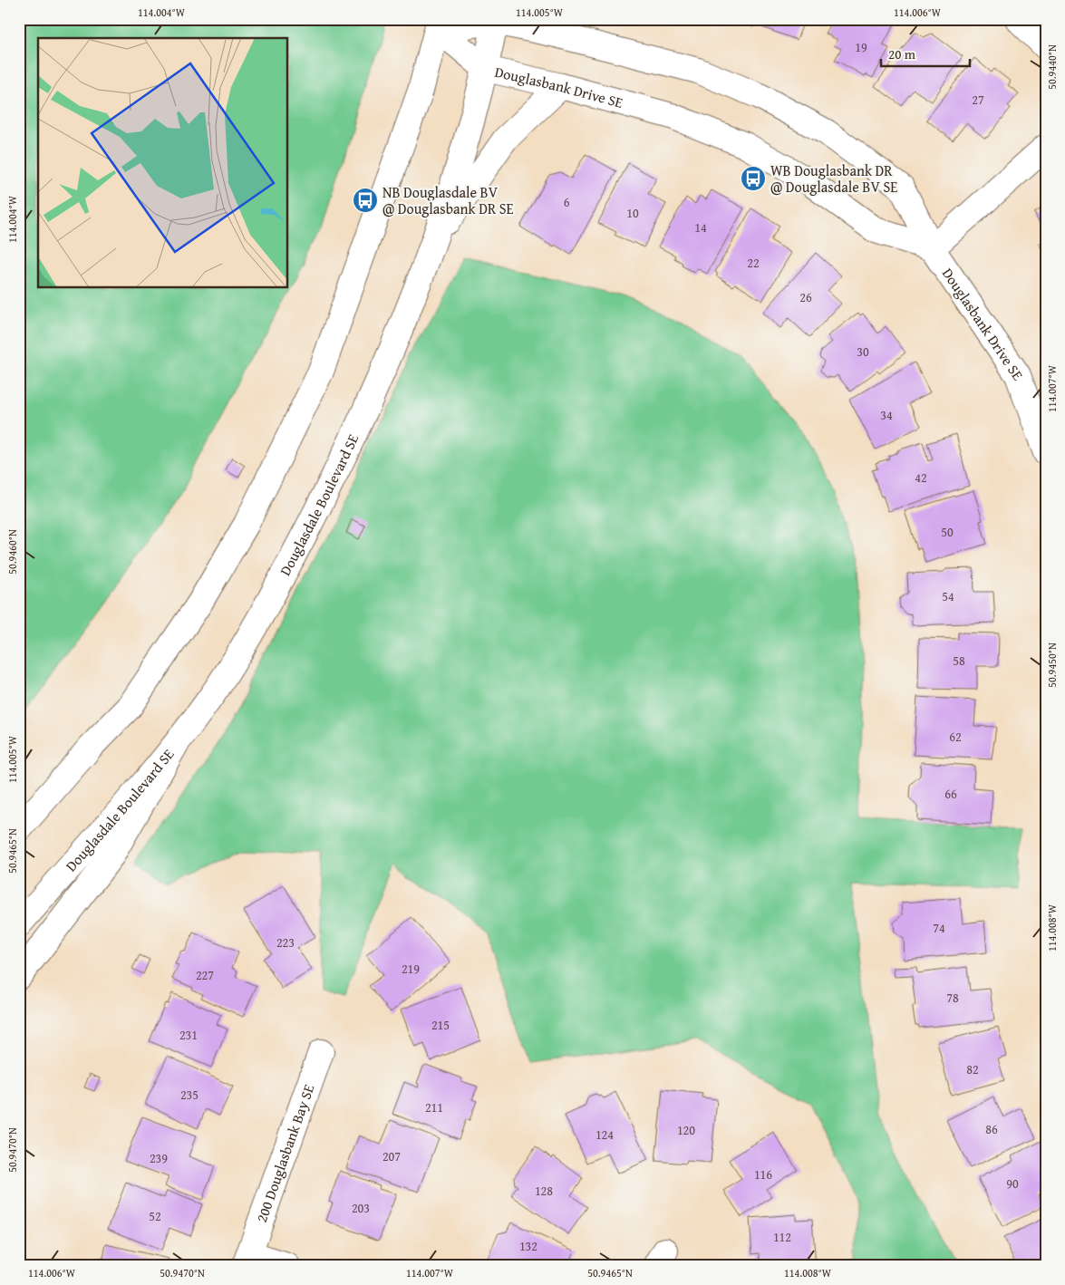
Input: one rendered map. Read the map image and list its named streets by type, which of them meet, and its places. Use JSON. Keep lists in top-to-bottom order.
{
  "streets": {
    "main road": ["Douglasbank Drive SE", "Douglasdale Boulevard SE", "200 Douglasbank Bay SE"]
  },
  "crossings": [
    ["Douglasbank Drive SE", "Douglasdale Boulevard SE"]
  ],
  "places": {
    "bus stop": ["WB Douglasbank DR @ Douglasdale BV SE", "NB Douglasdale BV @ Douglasbank DR SE"]
  },
  "house_numbers": [
    "19",
    "27",
    "6",
    "10",
    "14",
    "22",
    "26",
    "30",
    "34",
    "42",
    "50",
    "54",
    "58",
    "62",
    "66",
    "74",
    "223",
    "219",
    "227",
    "78",
    "215",
    "231",
    "82",
    "235",
    "211",
    "86",
    "120",
    "124",
    "207",
    "239",
    "116",
    "90",
    "128",
    "203",
    "52",
    "112",
    "132"
  ],
  "scale_bar": "20 m",
  "coordinates": [
    "114.004°W",
    "114.005°W",
    "114.006°W",
    "50.9440°N",
    "114.007°W",
    "50.9460°N",
    "50.9450°N",
    "50.9465°N",
    "114.008°W",
    "50.9470°N"
  ]
}
